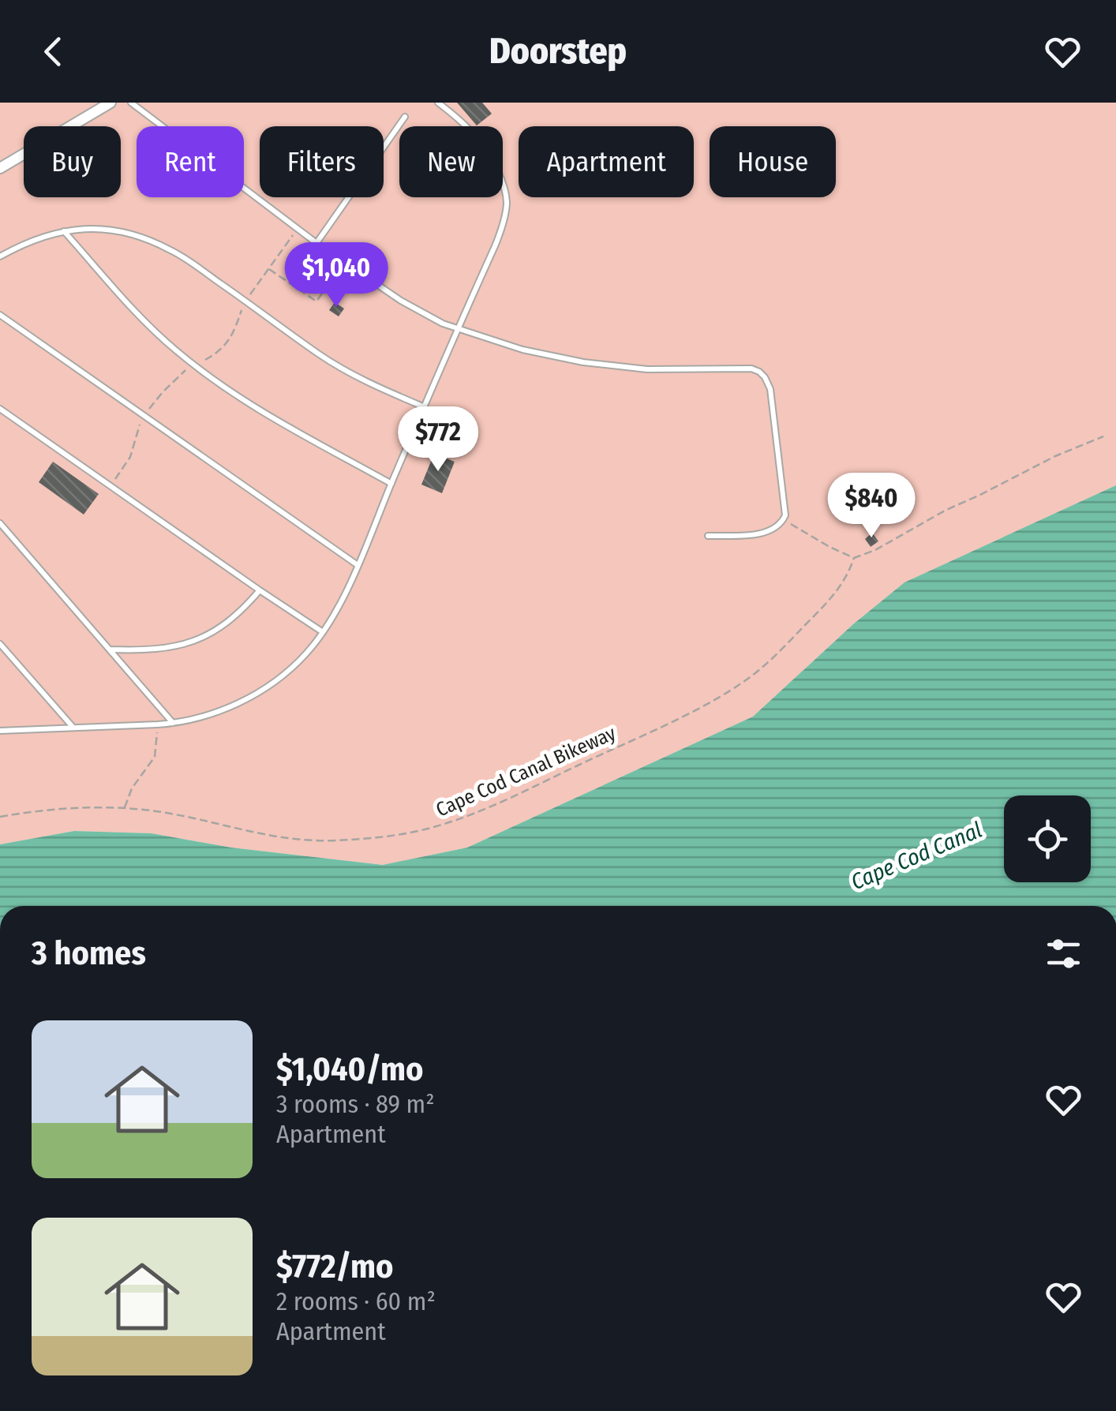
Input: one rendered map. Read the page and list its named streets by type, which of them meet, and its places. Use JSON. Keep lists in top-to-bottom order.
{
  "streets": {
    "path": ["Cape Cod Canal Bikeway"]
  },
  "water": ["Cape Cod Canal"],
  "page": {
    "header": "Doorstep",
    "chip": [
      "Buy",
      "Rent",
      "Filters",
      "New",
      "Apartment",
      "House"
    ],
    "price": ["$1,040", "$772", "$840"],
    "heading": "3 homes",
    "list": [
      {
        "name": "$1,040/mo",
        "note": "3 rooms · 89 m² · Apartment"
      },
      {
        "name": "$772/mo",
        "note": "2 rooms · 60 m² · Apartment"
      }
    ]
  }
}
